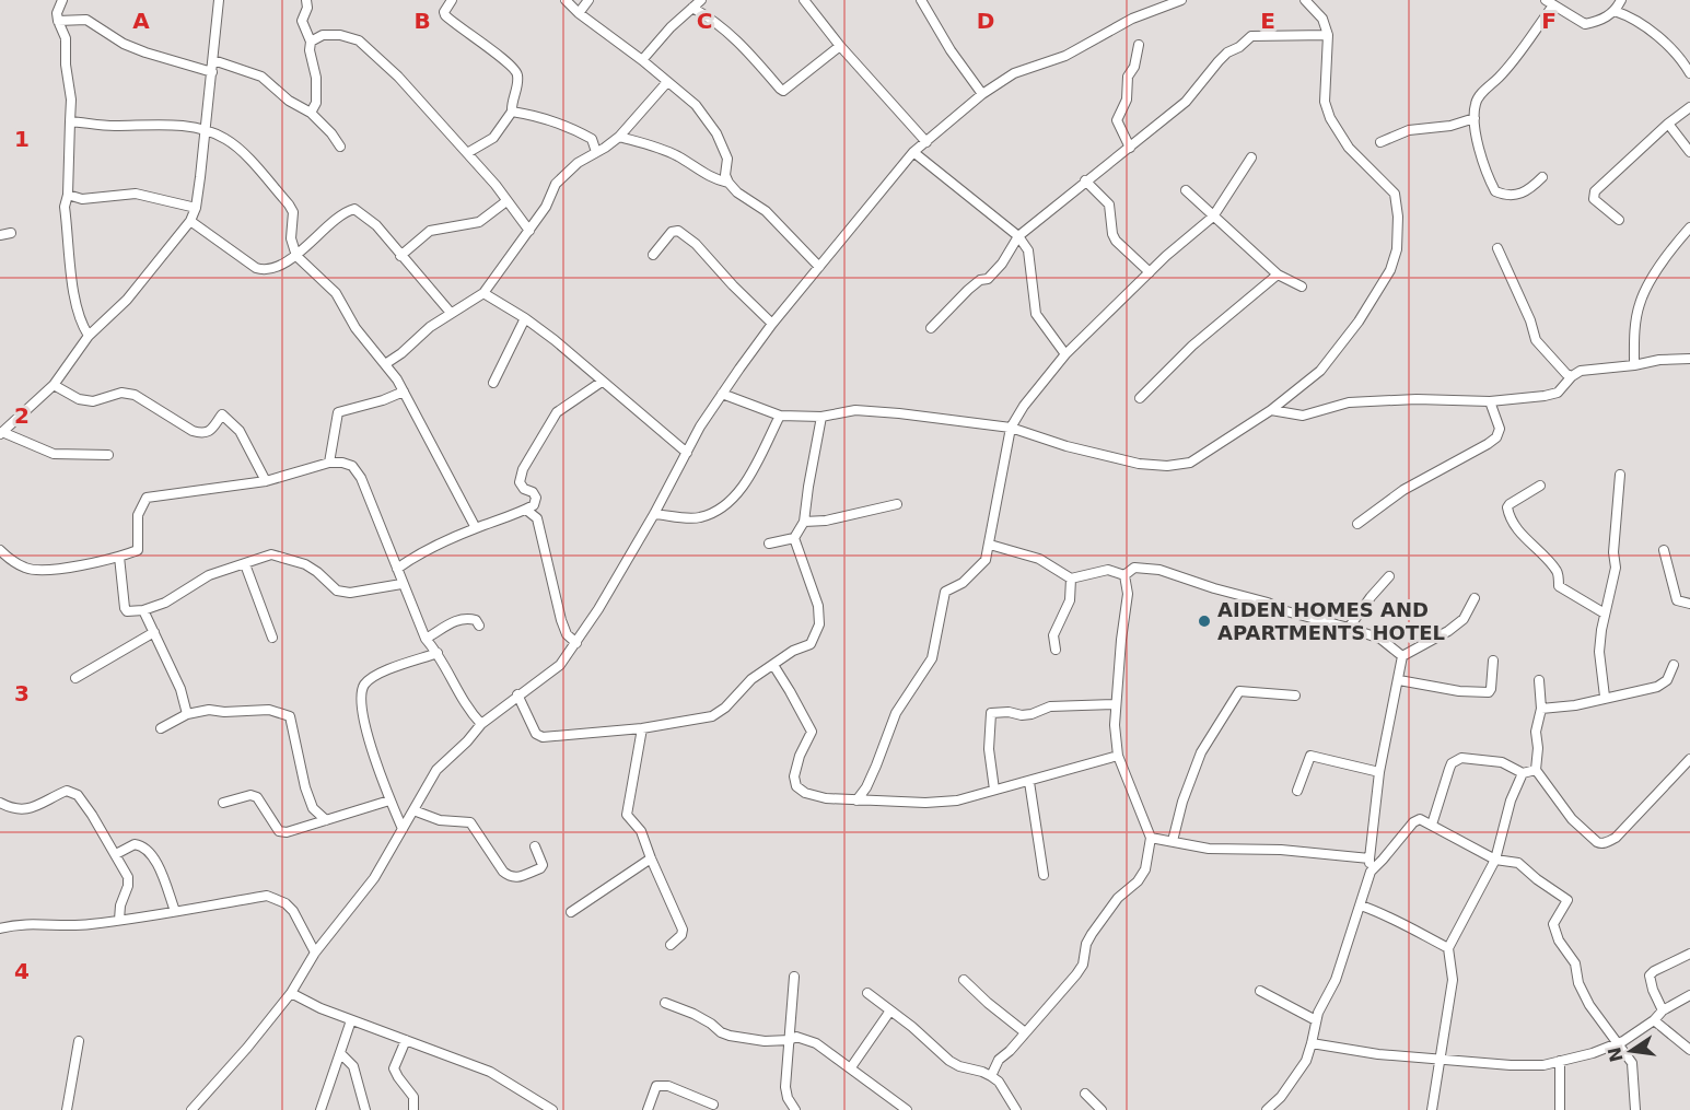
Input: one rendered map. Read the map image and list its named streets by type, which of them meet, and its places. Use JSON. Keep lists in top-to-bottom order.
{
  "places": ["AIDEN HOMES AND APARTMENTS HOTEL"],
  "north": "left",
  "grid": {
    "columns": [
      "A",
      "B",
      "C",
      "D",
      "E",
      "F"
    ],
    "rows": [
      "1",
      "2",
      "3",
      "4"
    ]
  }
}
